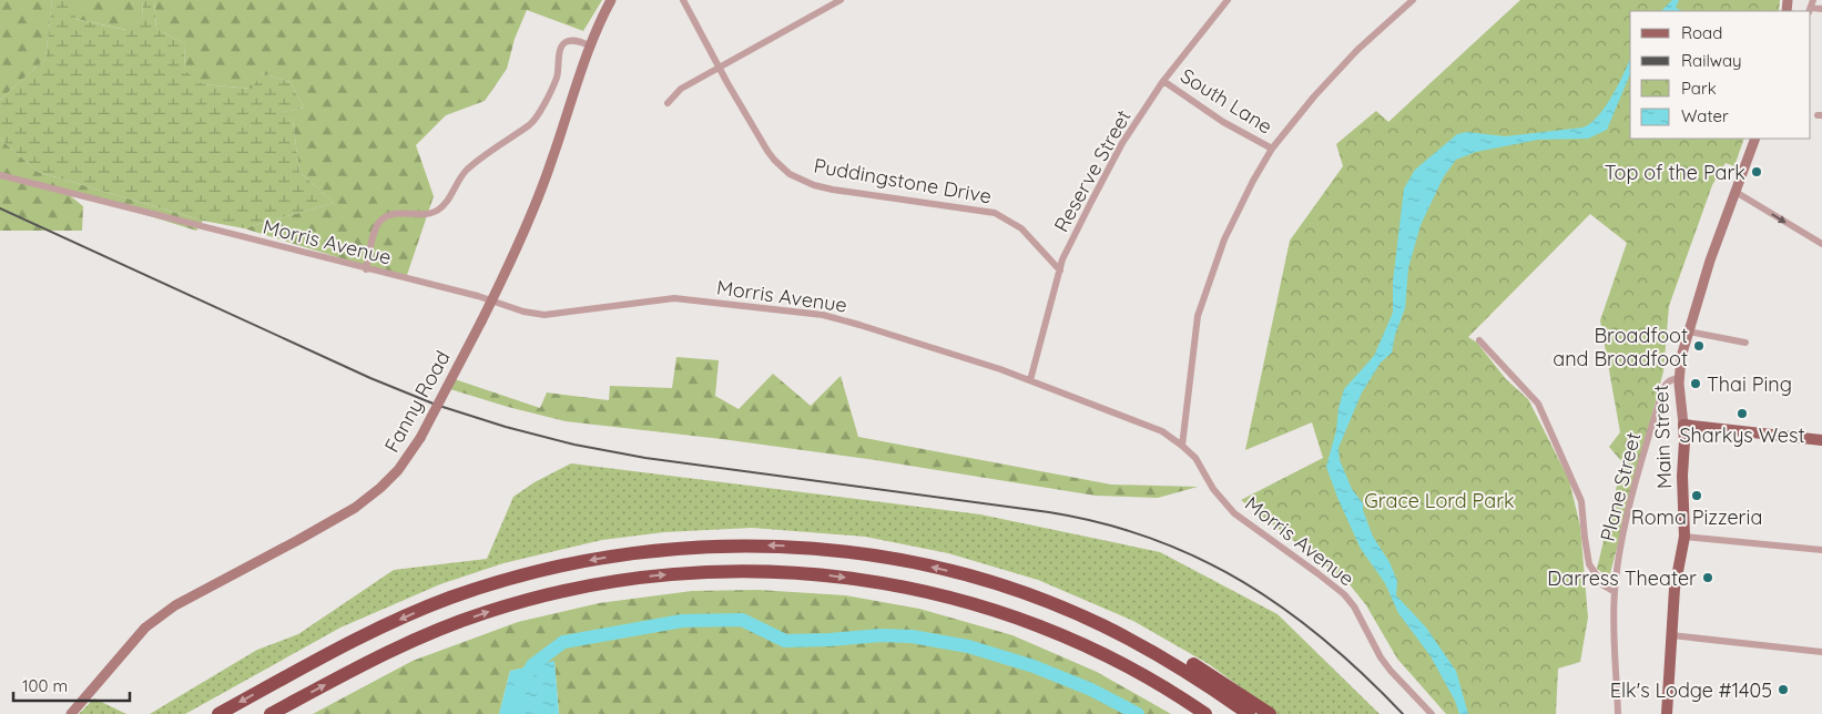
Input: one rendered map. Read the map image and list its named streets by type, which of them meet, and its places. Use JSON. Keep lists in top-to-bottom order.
{
  "streets": {
    "main road": ["Fanny Road", "Main Street"],
    "street": [
      "South Lane",
      "Reserve Street",
      "Puddingstone Drive",
      "Morris Avenue",
      "Plane Street"
    ]
  },
  "crossings": [
    ["South Lane", "Reserve Street"],
    ["Reserve Street", "Puddingstone Drive"],
    ["Reserve Street", "Morris Avenue"],
    ["Morris Avenue", "Fanny Road"],
    ["Main Street", "Plane Street"]
  ],
  "parks": ["Grace Lord Park"],
  "places": [
    "Top of the Park",
    "Broadfoot and Broadfoot",
    "Thai Ping",
    "Sharkys West",
    "Roma Pizzeria",
    "Darress Theater",
    "Elk's Lodge #1405"
  ],
  "legend": [
    "Road",
    "Railway",
    "Park",
    "Water"
  ],
  "scale_bar": "100 m"
}
